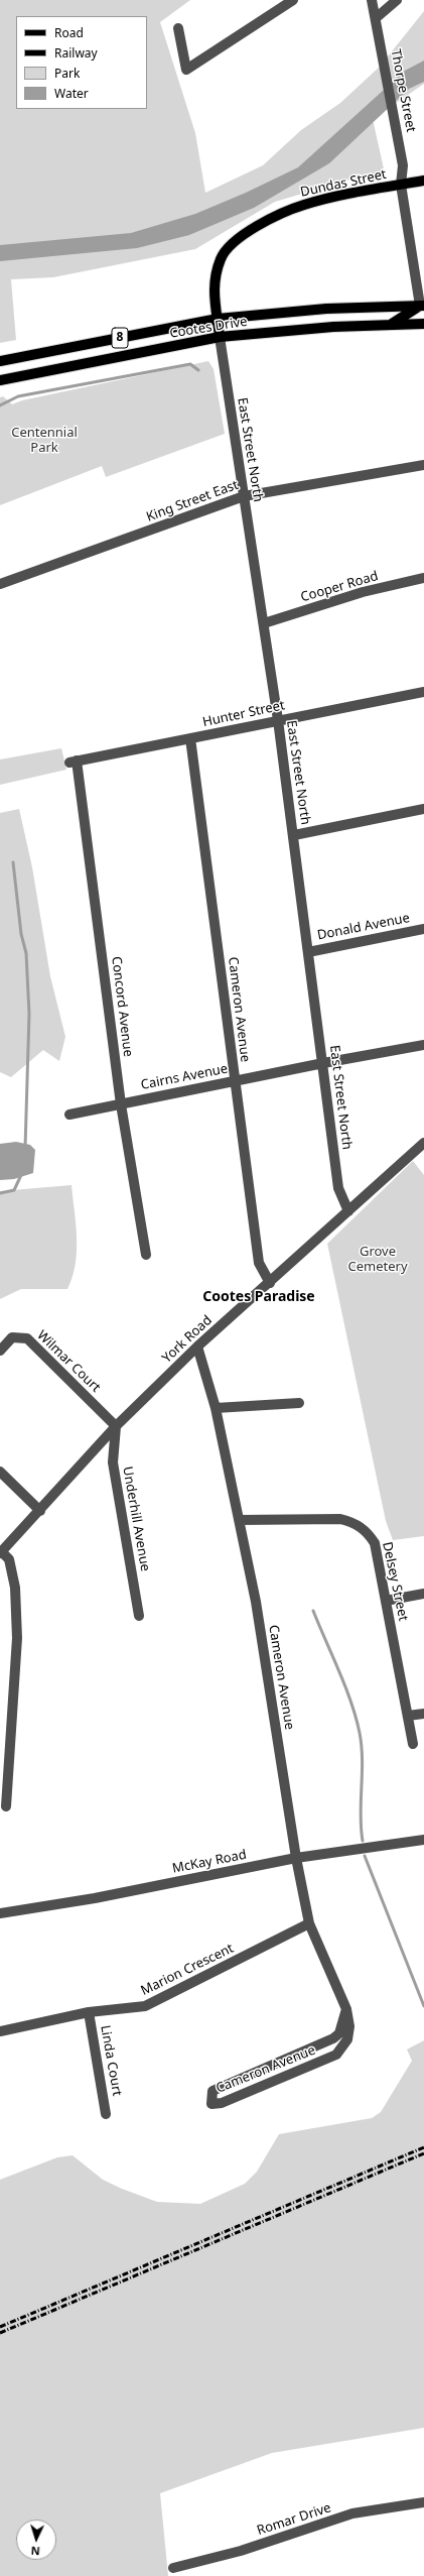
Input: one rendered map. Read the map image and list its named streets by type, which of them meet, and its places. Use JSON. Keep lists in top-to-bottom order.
{
  "streets": {
    "main road": ["Dundas Street", "Cootes Drive", "8"],
    "street": [
      "Thorpe Street",
      "East Street North",
      "King Street East",
      "Cooper Road",
      "Hunter Street",
      "Donald Avenue",
      "Concord Avenue",
      "Cameron Avenue",
      "Cairns Avenue",
      "York Road",
      "Wilmar Court",
      "Underhill Avenue",
      "Delsey Street",
      "McKay Road",
      "Marion Crescent",
      "Linda Court",
      "Romar Drive"
    ]
  },
  "crossings": [
    ["Thorpe Street", "Dundas Street"],
    ["Thorpe Street", "Cootes Drive"],
    ["Dundas Street", "Cootes Drive"],
    ["Dundas Street", "East Street North"],
    ["Cootes Drive", "East Street North"],
    ["East Street North", "King Street East"],
    ["East Street North", "Cooper Road"],
    ["East Street North", "Hunter Street"],
    ["East Street North", "Donald Avenue"],
    ["East Street North", "Cairns Avenue"],
    ["East Street North", "York Road"],
    ["Hunter Street", "Concord Avenue"],
    ["Hunter Street", "Cameron Avenue"],
    ["Concord Avenue", "Cairns Avenue"],
    ["Cameron Avenue", "Cairns Avenue"],
    ["Cameron Avenue", "York Road"],
    ["Cameron Avenue", "Delsey Street"],
    ["Cameron Avenue", "McKay Road"],
    ["Cameron Avenue", "Marion Crescent"],
    ["York Road", "Wilmar Court"],
    ["York Road", "Underhill Avenue"],
    ["Wilmar Court", "Underhill Avenue"],
    ["Marion Crescent", "Linda Court"]
  ],
  "districts": ["Cootes Paradise"],
  "parks": ["Centennial Park", "Grove Cemetery"],
  "legend": [
    "Road",
    "Railway",
    "Park",
    "Water"
  ],
  "north": "bottom"
}
